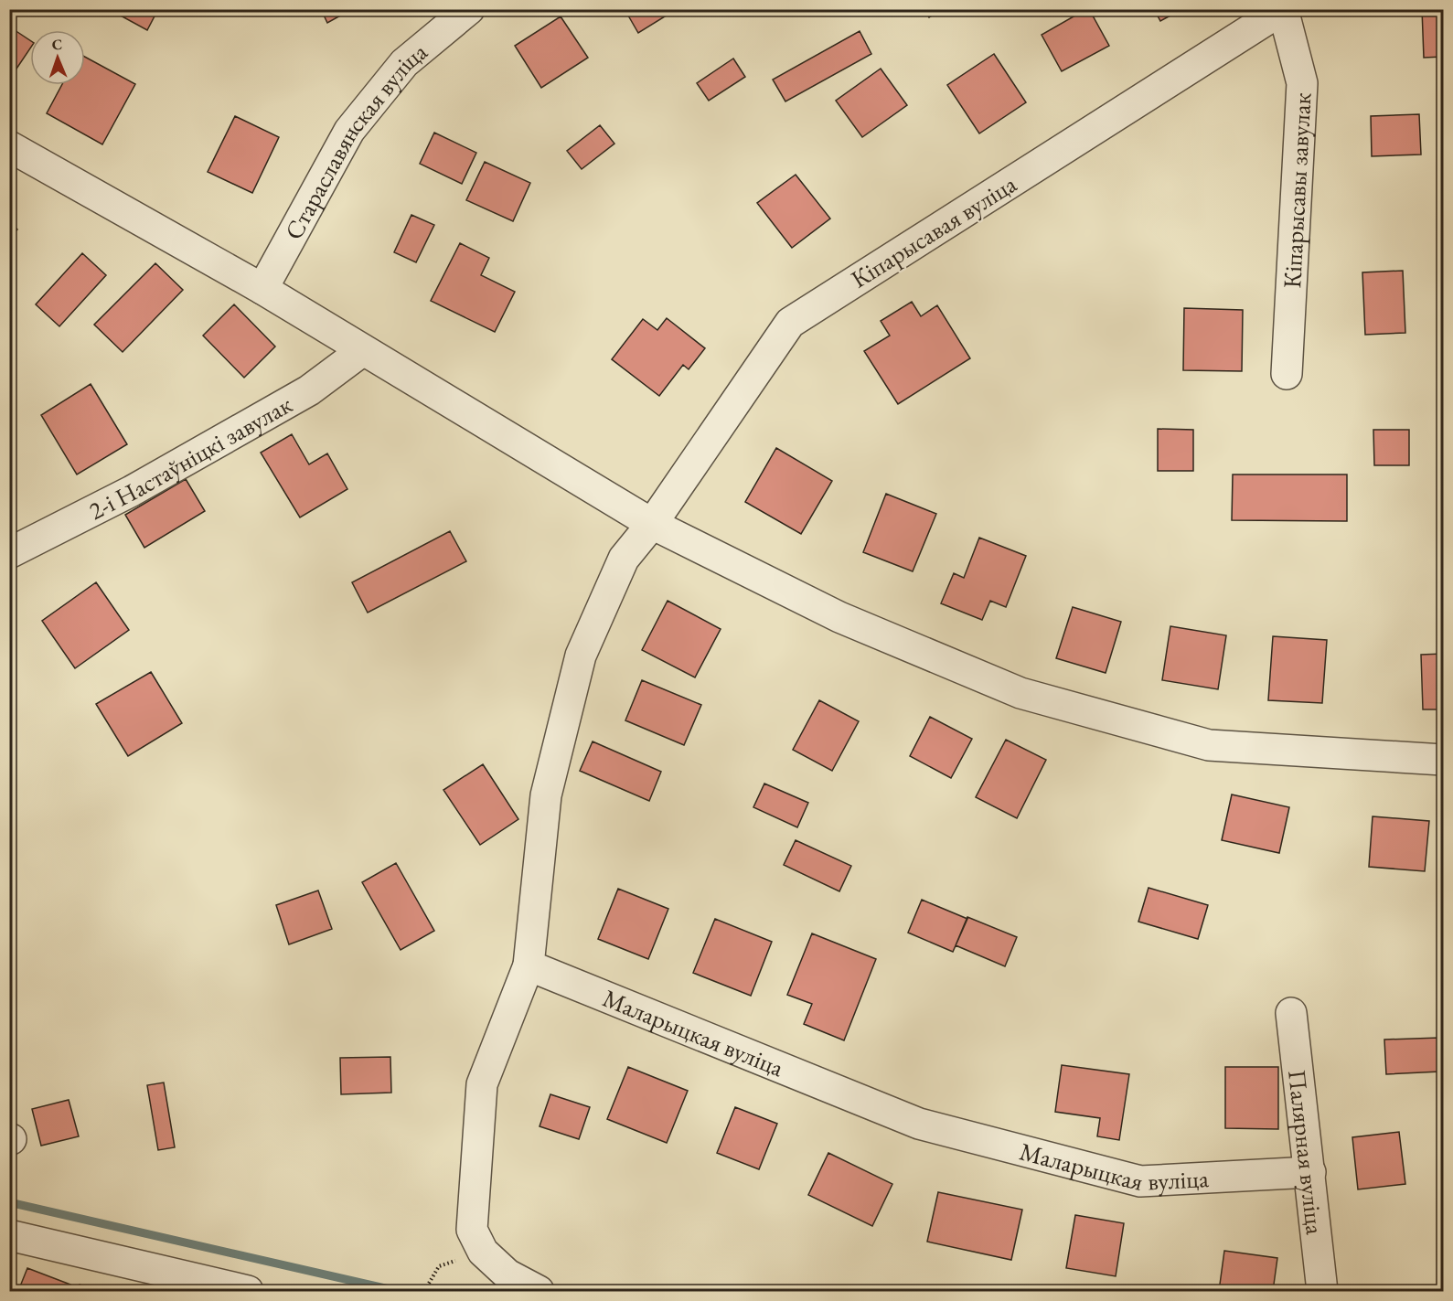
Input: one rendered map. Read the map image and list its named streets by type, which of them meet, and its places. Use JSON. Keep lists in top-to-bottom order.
{
  "streets": {
    "street": [
      "Стараславянская вуліца",
      "Кіпарысавы завулак",
      "Кіпарысавая вуліца",
      "2-і Настаўніцкі завулак",
      "Маларыцкая вуліца",
      "Палярная вуліца"
    ]
  },
  "crossings": [
    ["Кіпарысавы завулак", "Кіпарысавая вуліца"],
    ["Маларыцкая вуліца", "Палярная вуліца"]
  ],
  "north": "top"
}
